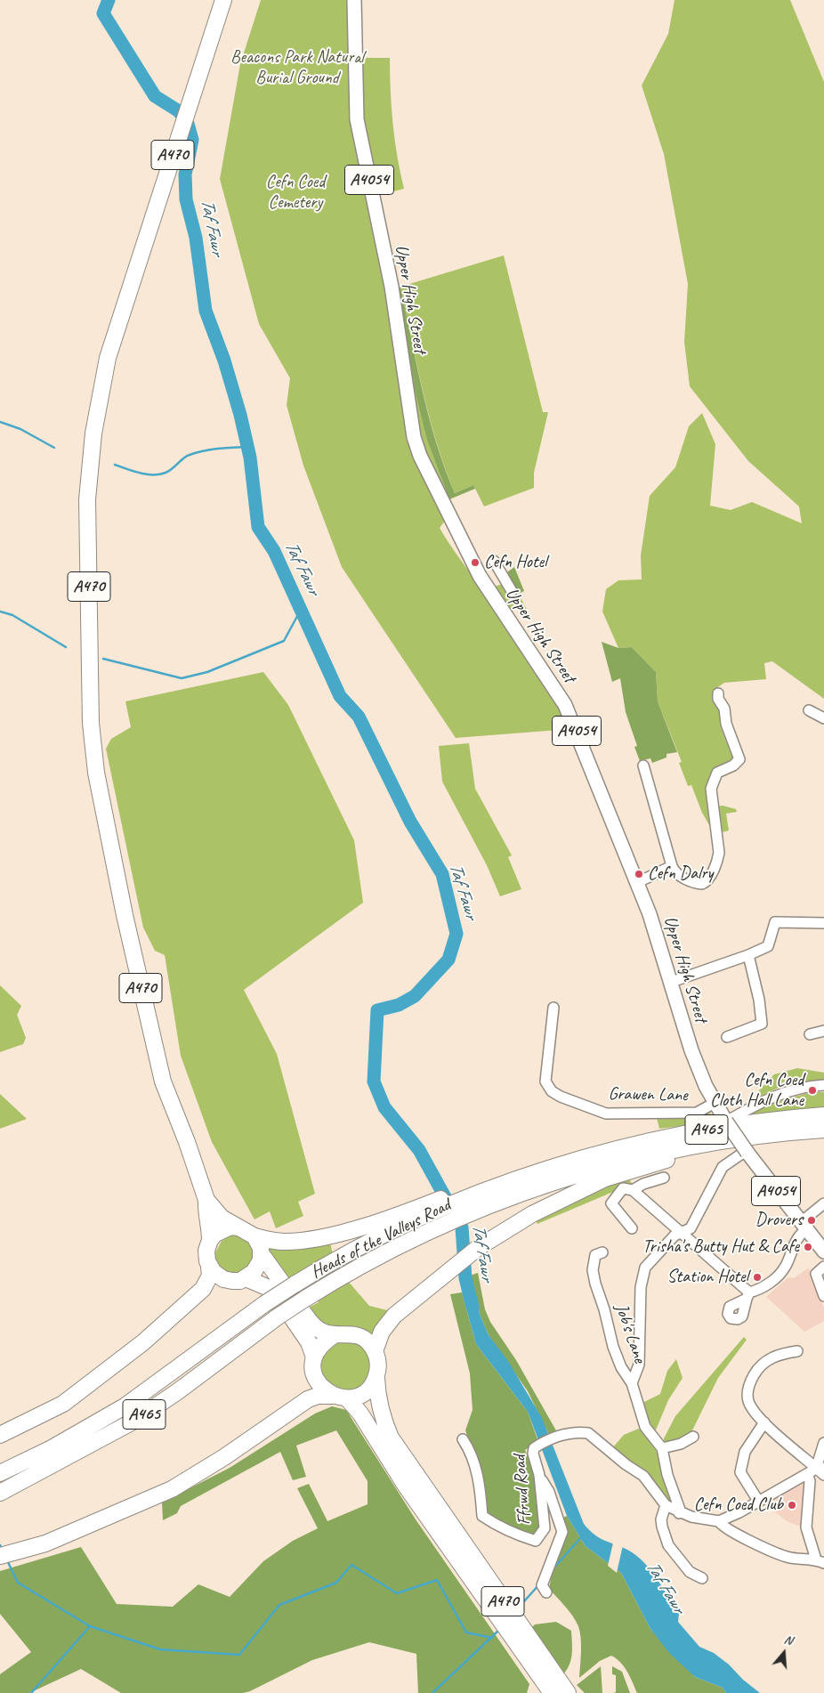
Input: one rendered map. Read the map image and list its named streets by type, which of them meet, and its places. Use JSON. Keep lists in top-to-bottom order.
{
  "streets": {
    "highway": ["A470", "A465", "Heads of the Valleys Road"],
    "main road": ["A4054", "Upper High Street"],
    "street": ["Grawen Lane", "Job's Lane", "Ffrwd Road"]
  },
  "crossings": [
    ["A4054", "Upper High Street"],
    ["Upper High Street", "Grawen Lane"],
    ["A465", "Heads of the Valleys Road"],
    ["Job's Lane", "Ffrwd Road"]
  ],
  "water": ["Taf Fawr"],
  "parks": ["Beacons Park Natural Burial Ground", "Cefn Coed Cemetery"],
  "places": [
    "Cefn Hotel",
    "Cefn Dalry",
    "Cefn Coed Cloth Hall Lane",
    "Drovers",
    "Trisha's Butty Hut & Cafe",
    "Station Hotel",
    "Cefn Coed Club"
  ],
  "north": "top"
}
